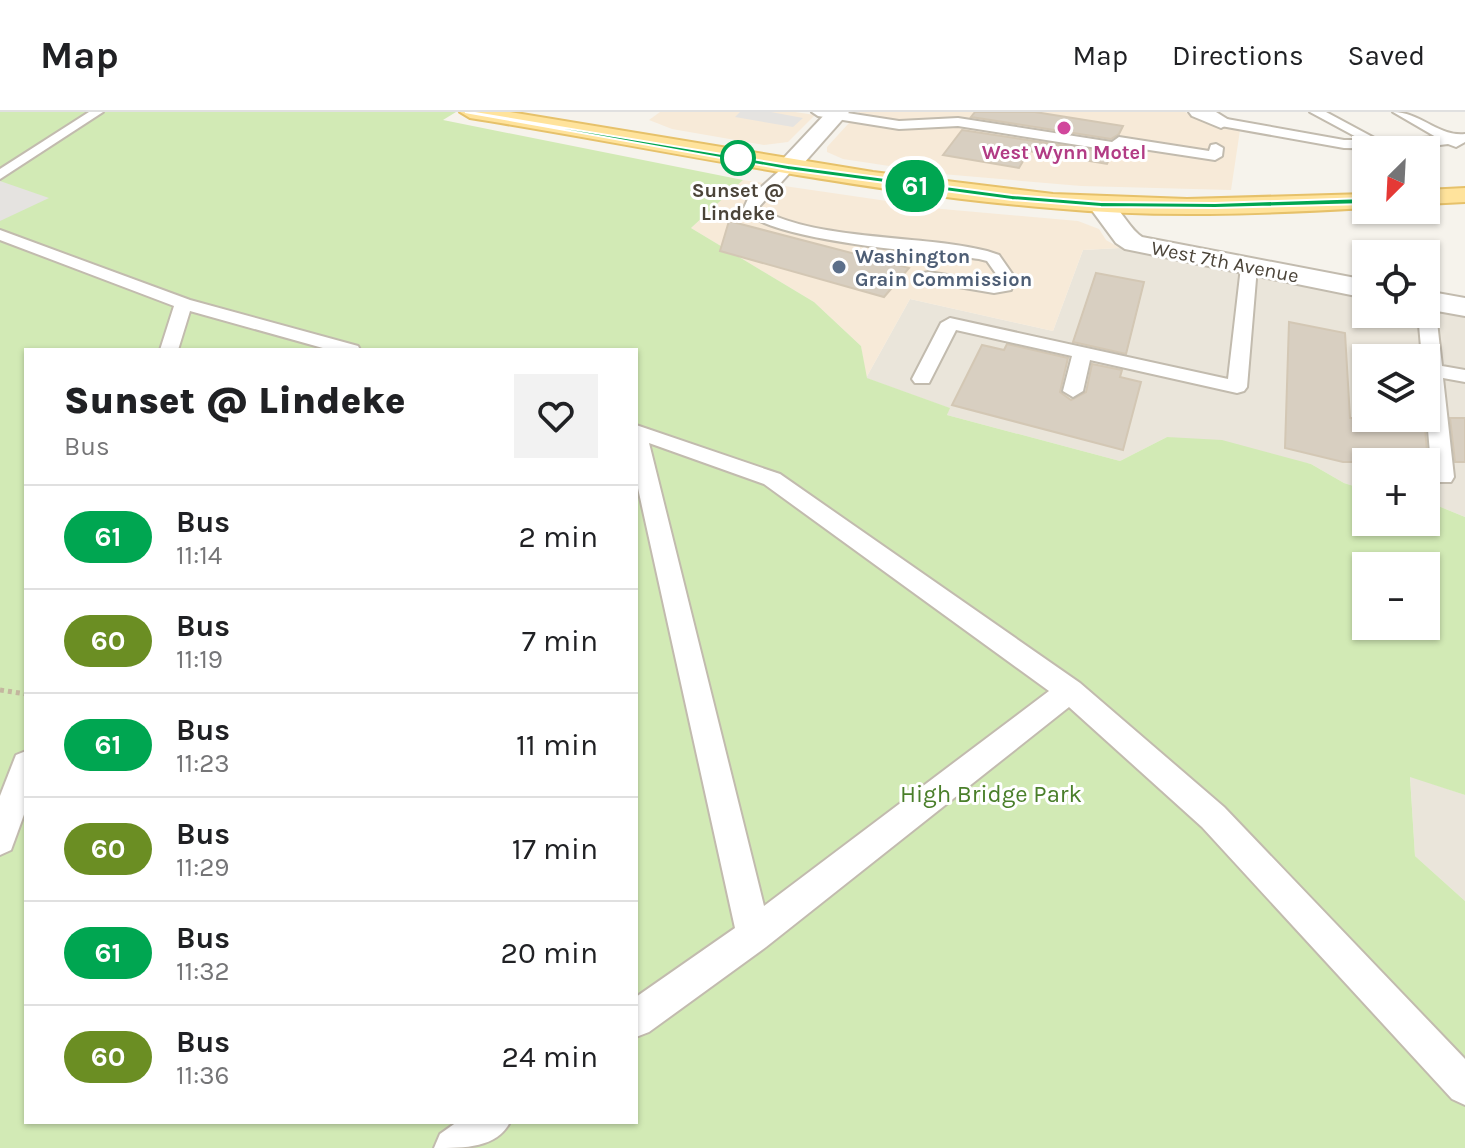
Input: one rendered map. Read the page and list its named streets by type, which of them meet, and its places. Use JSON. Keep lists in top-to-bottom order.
{
  "streets": {
    "street": ["West 7th Avenue"]
  },
  "parks": ["High Bridge Park"],
  "places": ["West Wynn Motel", "Sunset @ Lindeke", "Washington Grain Commission"],
  "lines": ["bus line 61"],
  "north": "bottom left",
  "page": {
    "header": "Map",
    "nav": ["Map", "Directions", "Saved"],
    "on_map": "61",
    "map_buttons": ["+", "−"],
    "heading": ["Sunset @ Lindeke", "Bus"],
    "list": [
      {
        "mark": "61",
        "name": "Bus",
        "note": "11:14",
        "value": "2 min"
      },
      {
        "mark": "60",
        "name": "Bus",
        "note": "11:19",
        "value": "7 min"
      },
      {
        "mark": "61",
        "name": "Bus",
        "note": "11:23",
        "value": "11 min"
      },
      {
        "mark": "60",
        "name": "Bus",
        "note": "11:29",
        "value": "17 min"
      },
      {
        "mark": "61",
        "name": "Bus",
        "note": "11:32",
        "value": "20 min"
      },
      {
        "mark": "60",
        "name": "Bus",
        "note": "11:36",
        "value": "24 min"
      }
    ]
  }
}
